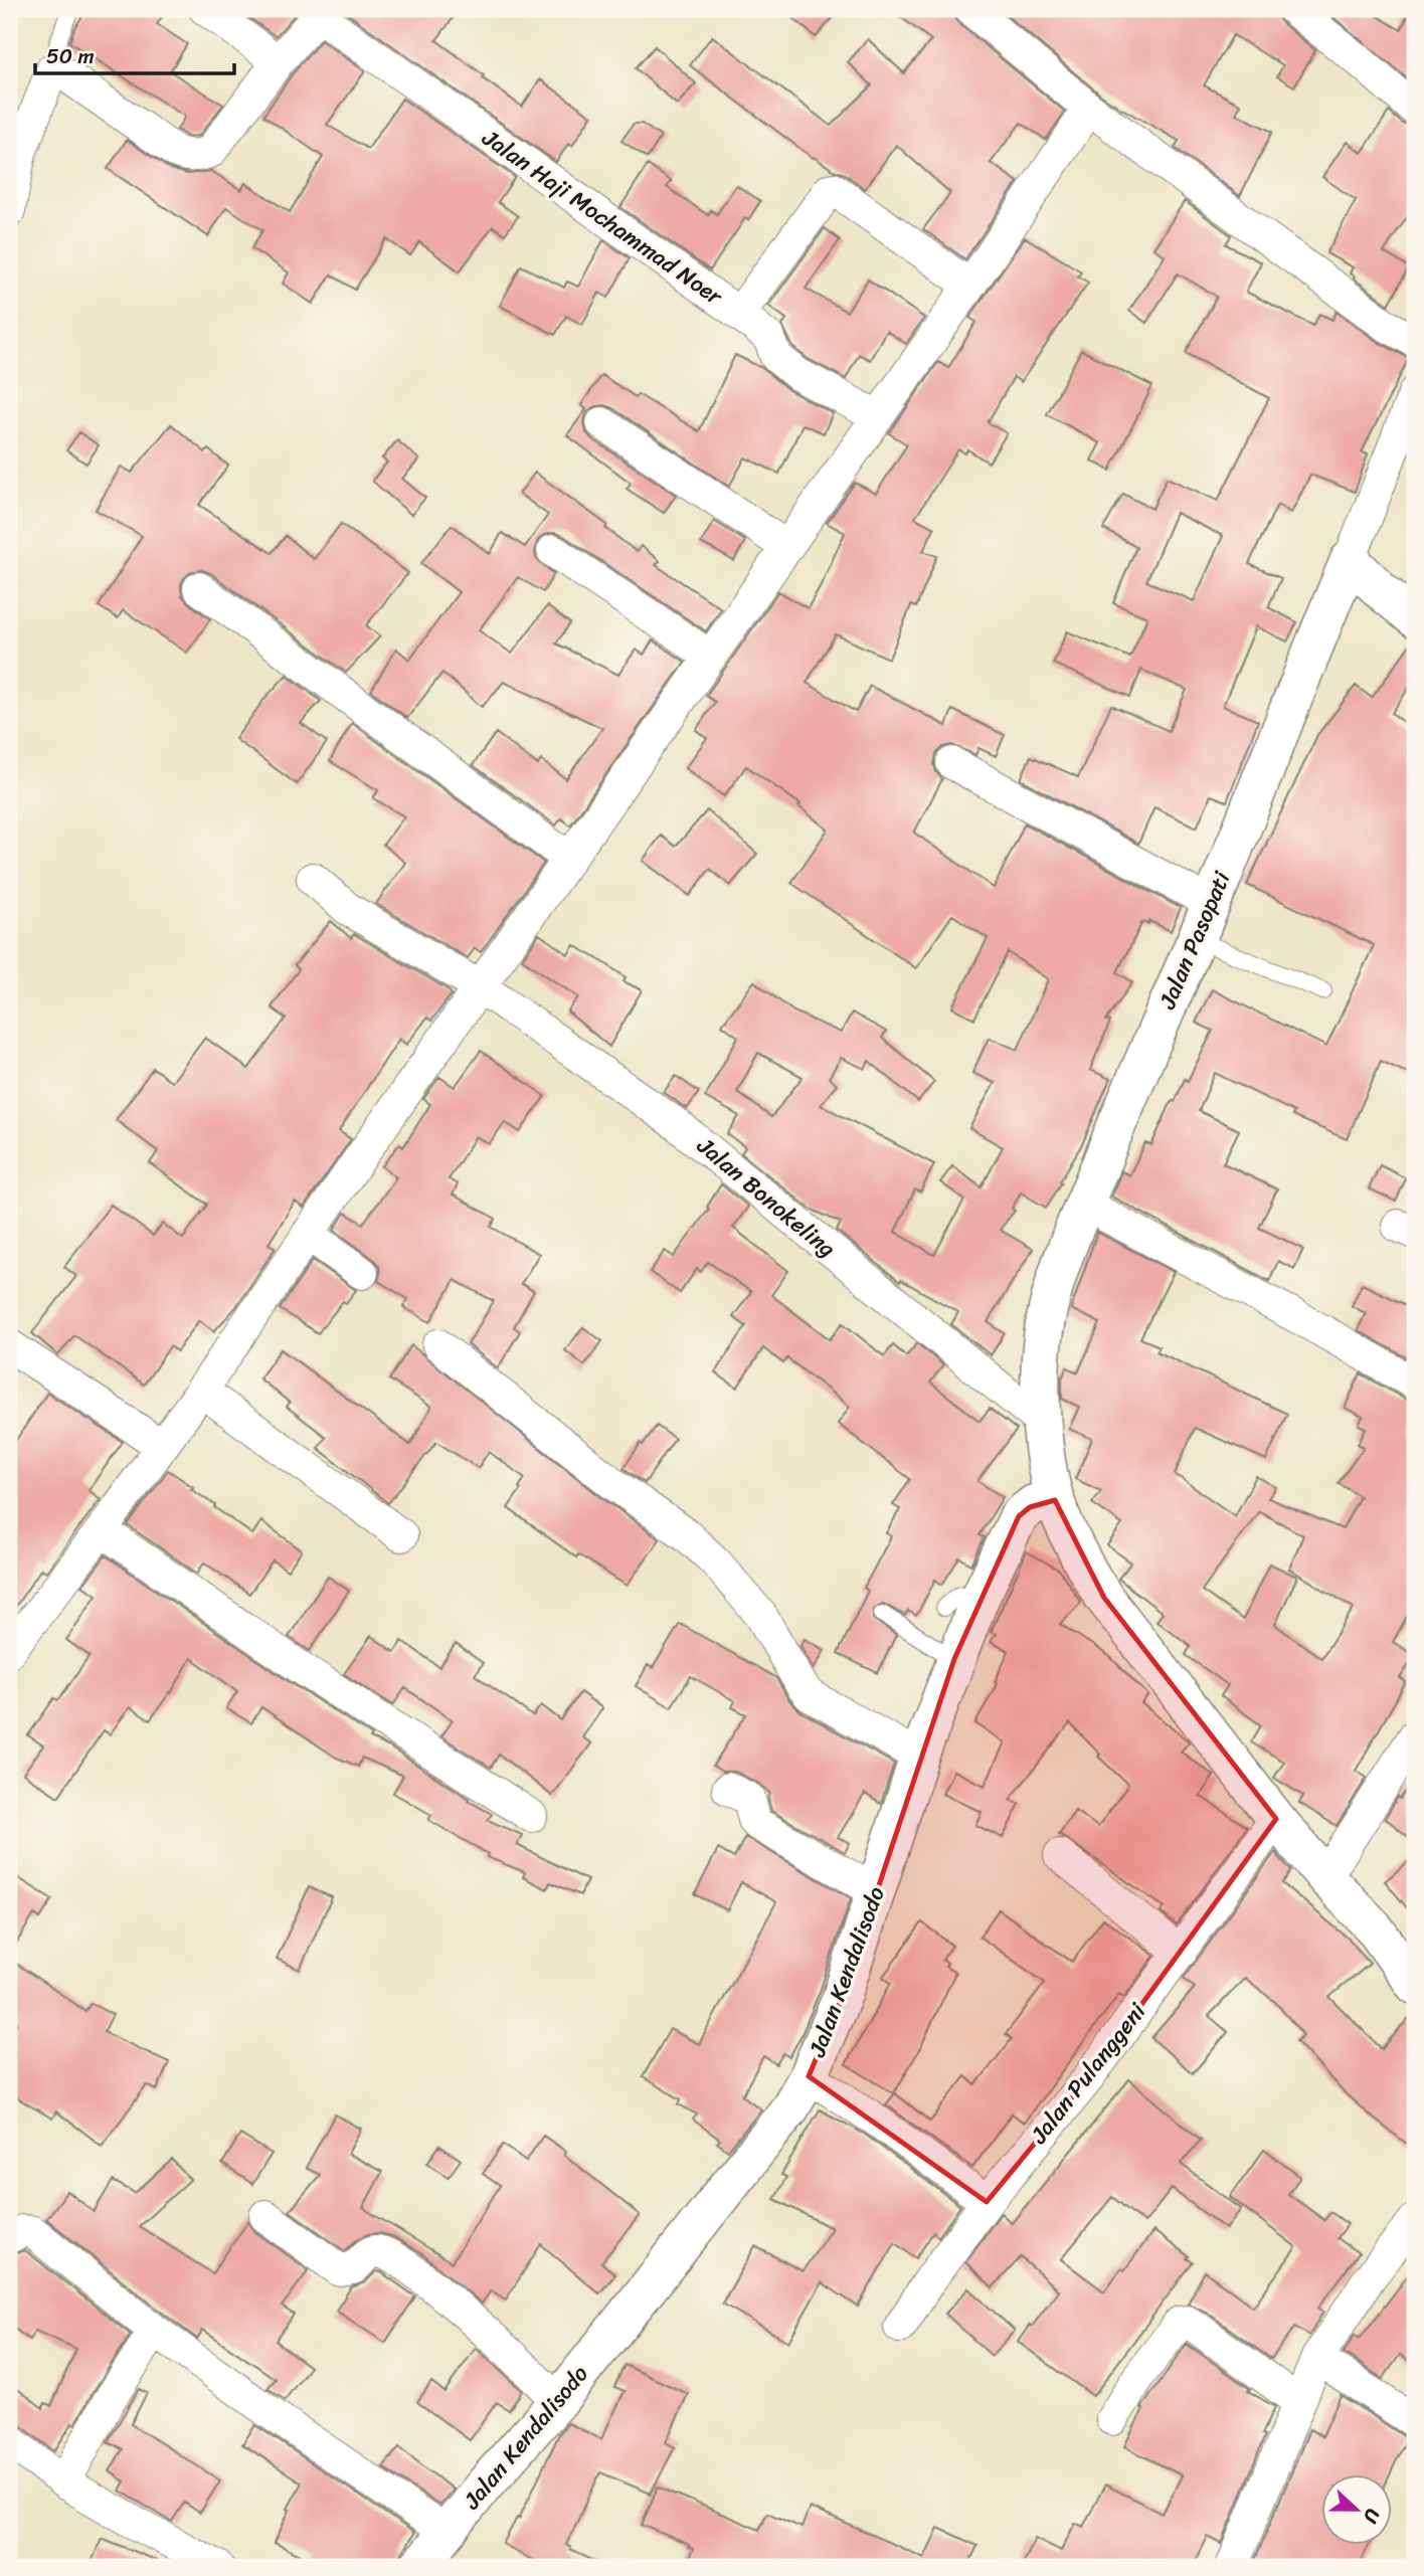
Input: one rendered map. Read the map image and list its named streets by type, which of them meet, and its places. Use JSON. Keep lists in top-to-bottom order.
{
  "streets": {
    "street": [
      "Jalan Haji Mochammad Noer",
      "Jalan Pasopati",
      "Jalan Bonokeling",
      "Jalan Kendalisodo",
      "Jalan Pulanggeni"
    ]
  },
  "crossings": [
    ["Jalan Pasopati", "Jalan Bonokeling"],
    ["Jalan Pasopati", "Jalan Kendalisodo"],
    ["Jalan Pasopati", "Jalan Pulanggeni"]
  ],
  "scale_bar": "50 m",
  "north": "right"
}
